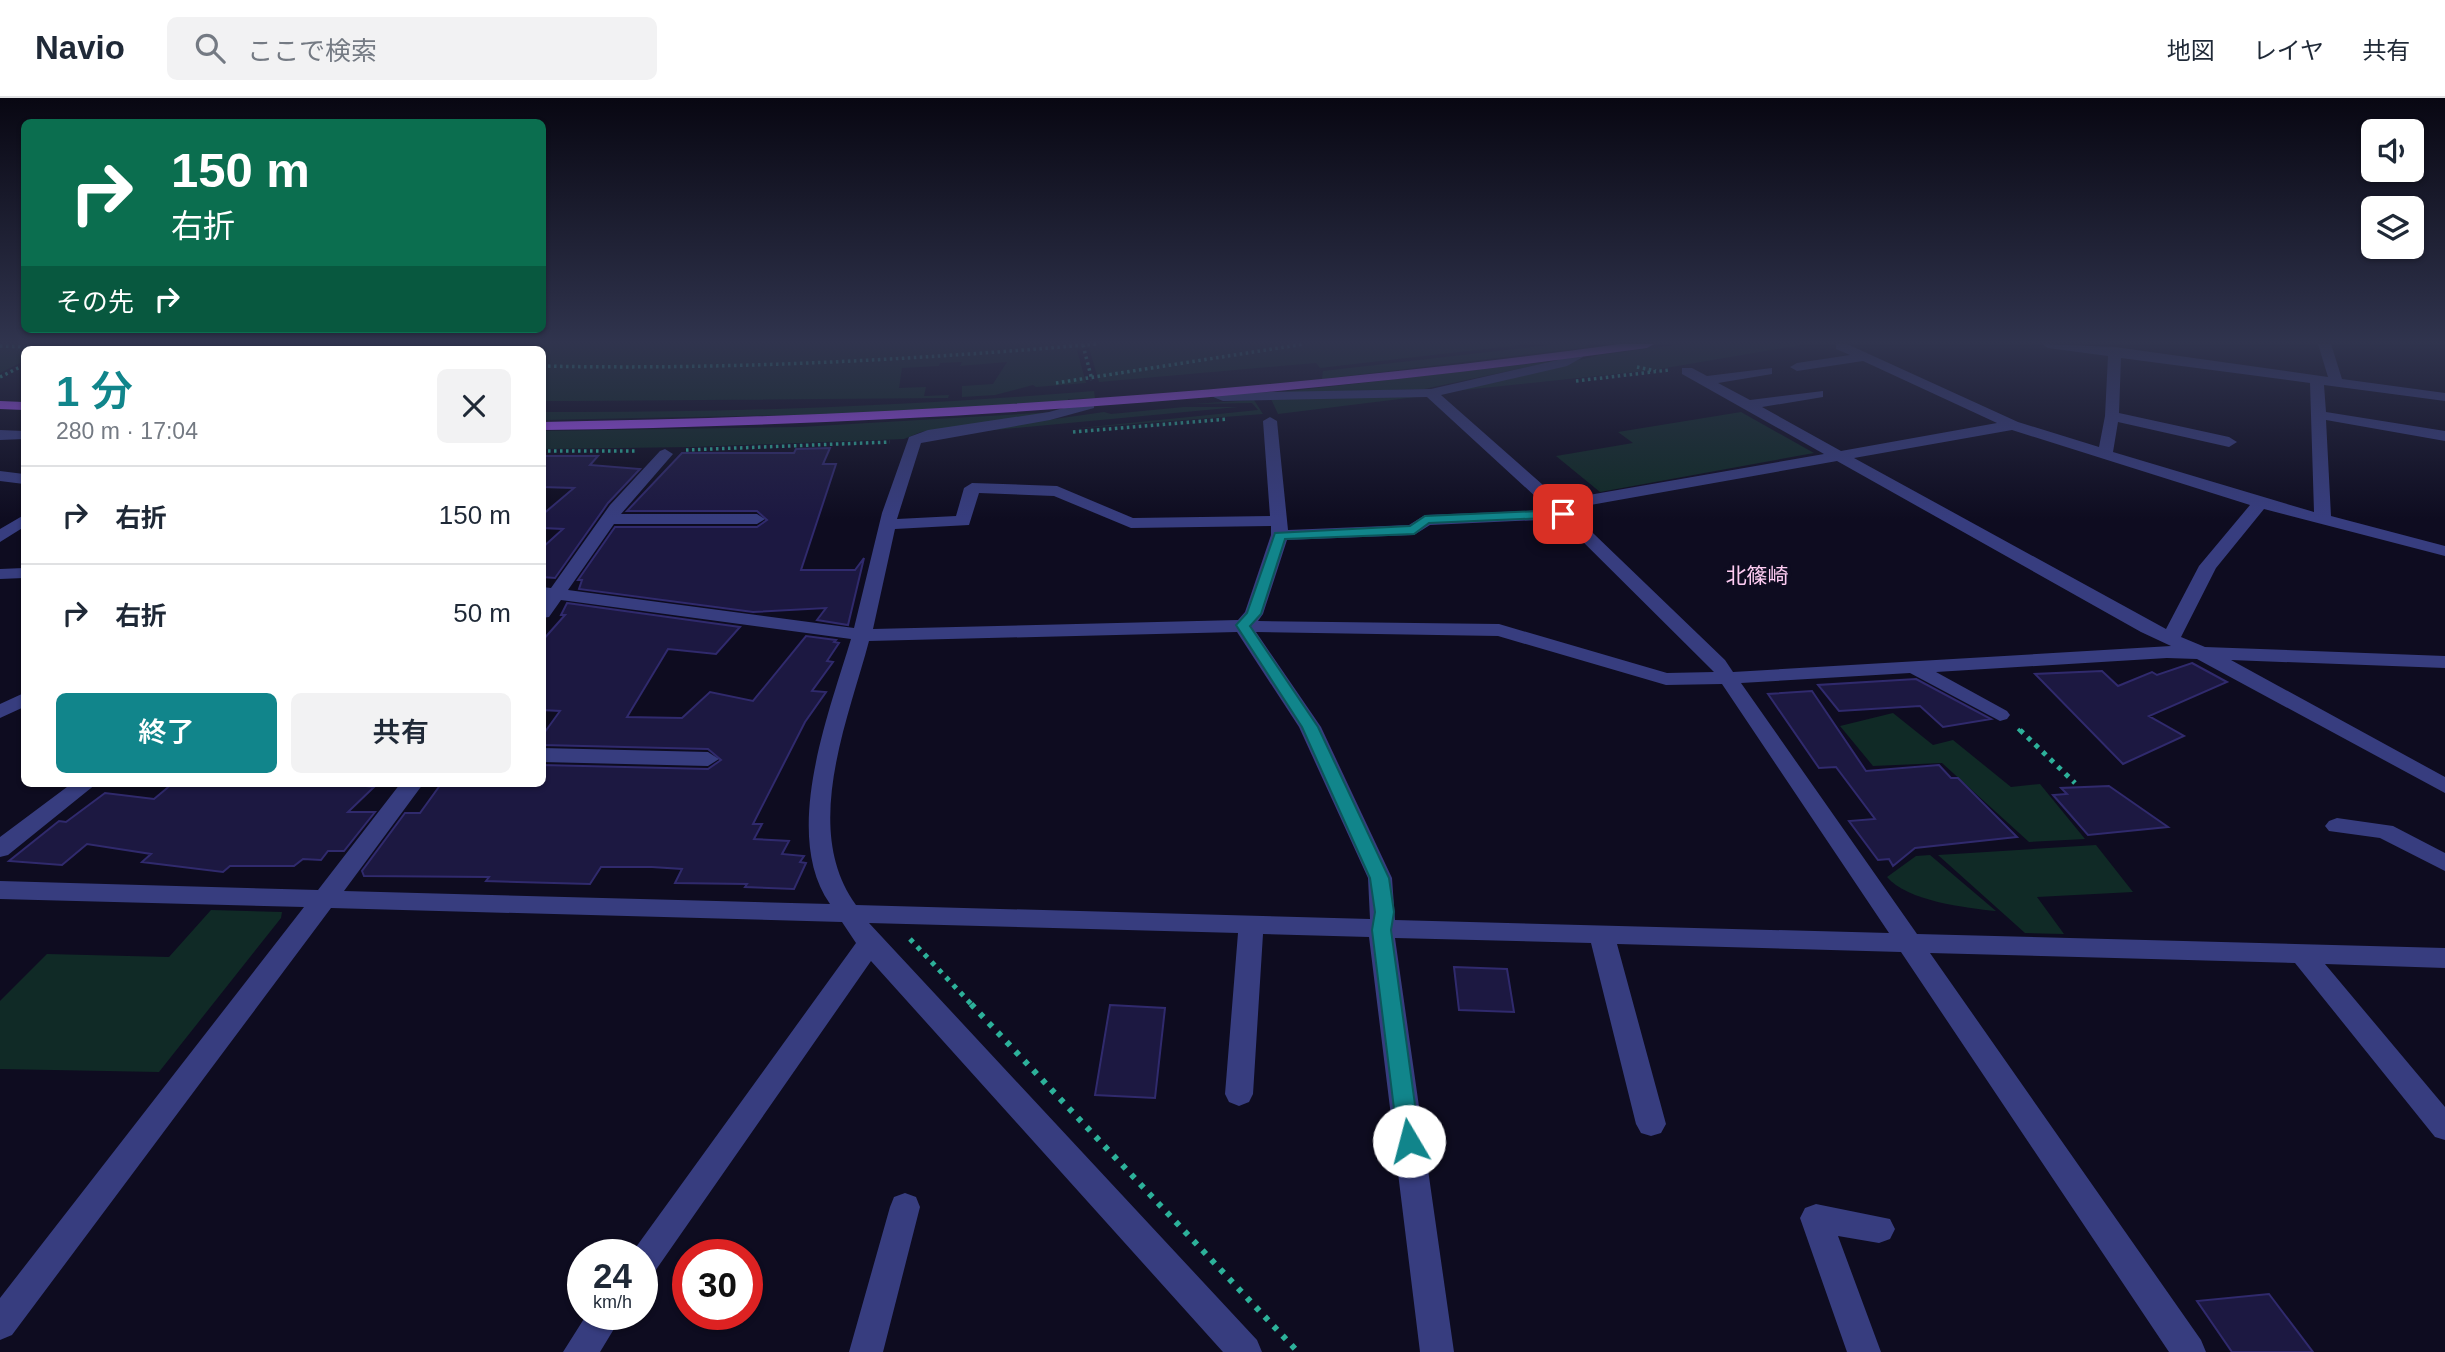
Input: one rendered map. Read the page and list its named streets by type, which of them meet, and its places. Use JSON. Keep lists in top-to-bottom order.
{
  "districts": ["北篠崎"],
  "page": {
    "header": "Navio",
    "search": "ここで検索",
    "nav": ["地図", "レイヤ", "共有"],
    "turn": ["150 m", "右折"],
    "then": "その先",
    "heading": ["1 分", "280 m · 17:04"],
    "list": [
      {
        "name": "右折",
        "value": "150 m"
      },
      {
        "name": "右折",
        "value": "50 m"
      }
    ],
    "buttons": ["終了", "共有"],
    "speed": "24 km/h",
    "limit": "30"
  }
}
